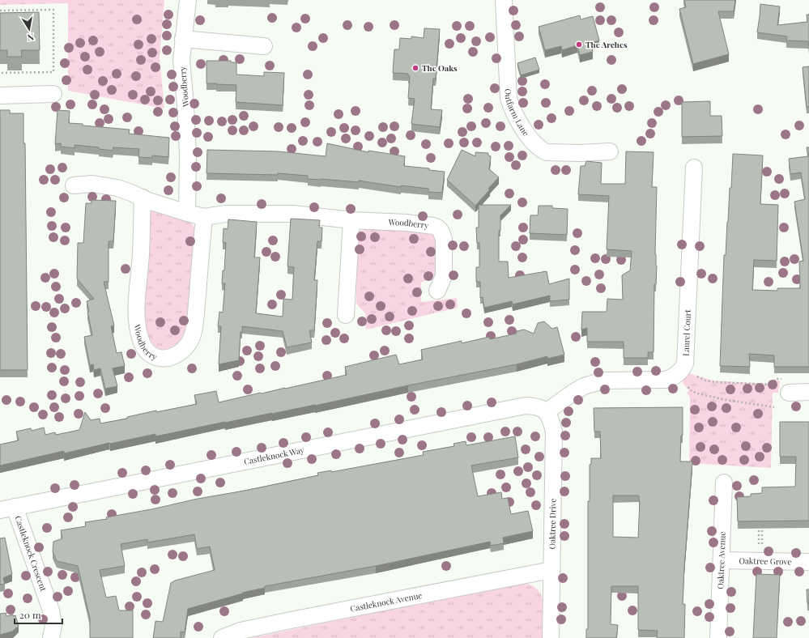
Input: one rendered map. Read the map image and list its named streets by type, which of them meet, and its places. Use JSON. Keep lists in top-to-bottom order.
{
  "streets": {
    "street": [
      "Woodberry",
      "Outfarm Lane",
      "Laurel Court",
      "Castleknock Way",
      "Oaktree Drive",
      "Castleknock Crescent",
      "Oaktree Avenue",
      "Oaktree Grove",
      "Castleknock Avenue"
    ]
  },
  "crossings": [
    ["Laurel Court", "Castleknock Way"],
    ["Laurel Court", "Oaktree Drive"],
    ["Castleknock Way", "Oaktree Drive"],
    ["Castleknock Way", "Castleknock Crescent"],
    ["Oaktree Drive", "Castleknock Avenue"],
    ["Oaktree Avenue", "Oaktree Grove"]
  ],
  "places": ["The Arches", "The Oaks"],
  "scale_bar": "20 m",
  "north": "bottom"
}
